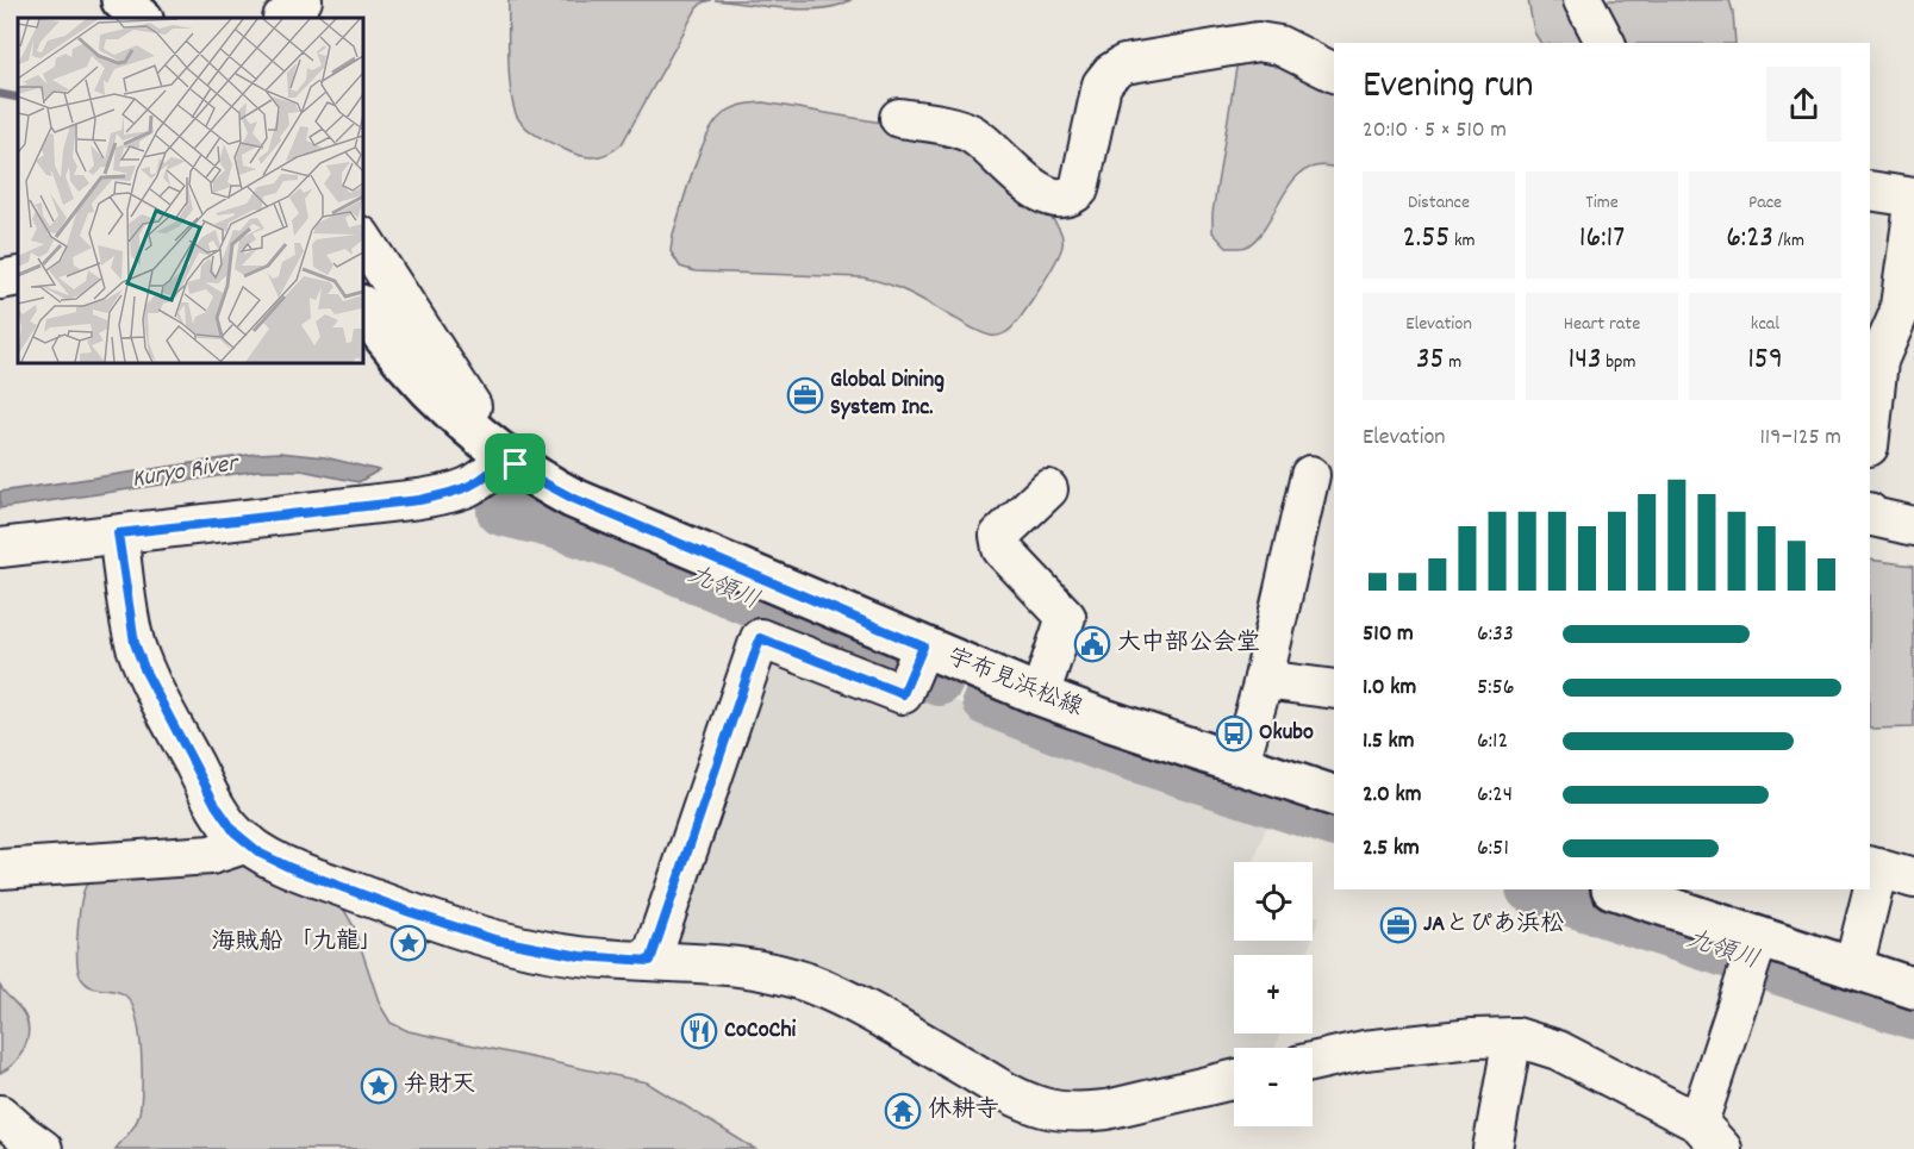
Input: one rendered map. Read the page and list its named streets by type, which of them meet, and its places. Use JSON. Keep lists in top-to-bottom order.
{
  "streets": {
    "main road": ["宇布見浜松線"]
  },
  "water": ["Kuryo River", "九領川"],
  "places": {
    "office": ["Global Dining System Inc.", "JAとぴあ浜松"],
    "public building": ["大中部公会堂"],
    "bus stop": ["Okubo"],
    "place": ["海賊船 「九龍」", "弁財天"],
    "restaurant": ["CoCoChi"],
    "temple": ["休耕寺"]
  },
  "page": {
    "heading": ["Evening run", "20:10 · 5 × 510 m"],
    "stats": [
      ["Distance", "2.55 km"],
      ["Time", "16:17"],
      ["Pace", "6:23 /km"],
      ["Elevation", "35 m"],
      ["Heart rate", "143 bpm"],
      ["kcal", "159"]
    ],
    "chart": ["Elevation", "119–125 m"],
    "list": [
      {
        "name": "510 m",
        "note": "6:33"
      },
      {
        "name": "1.0 km",
        "note": "5:56"
      },
      {
        "name": "1.5 km",
        "note": "6:12"
      },
      {
        "name": "2.0 km",
        "note": "6:24"
      },
      {
        "name": "2.5 km",
        "note": "6:51"
      }
    ],
    "map_buttons": ["+", "−"]
  }
}
